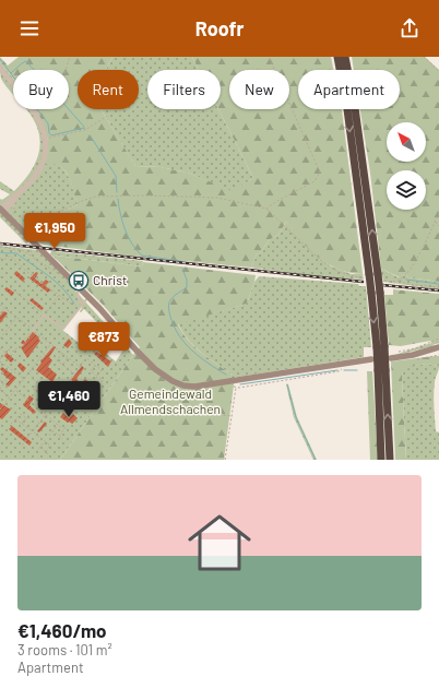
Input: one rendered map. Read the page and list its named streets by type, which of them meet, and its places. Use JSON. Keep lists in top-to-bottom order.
{
  "parks": ["Gemeindewald Allmendschachen"],
  "places": {
    "bus stop": ["Christ"]
  },
  "north": "top left",
  "page": {
    "header": "Roofr",
    "chip": [
      "Buy",
      "Rent",
      "Filters",
      "New",
      "Apartment"
    ],
    "price": ["€1,950", "€873", "€1,460"],
    "list": [
      {
        "name": "€1,460/mo",
        "note": "3 rooms · 101 m² · Apartment"
      }
    ]
  }
}
